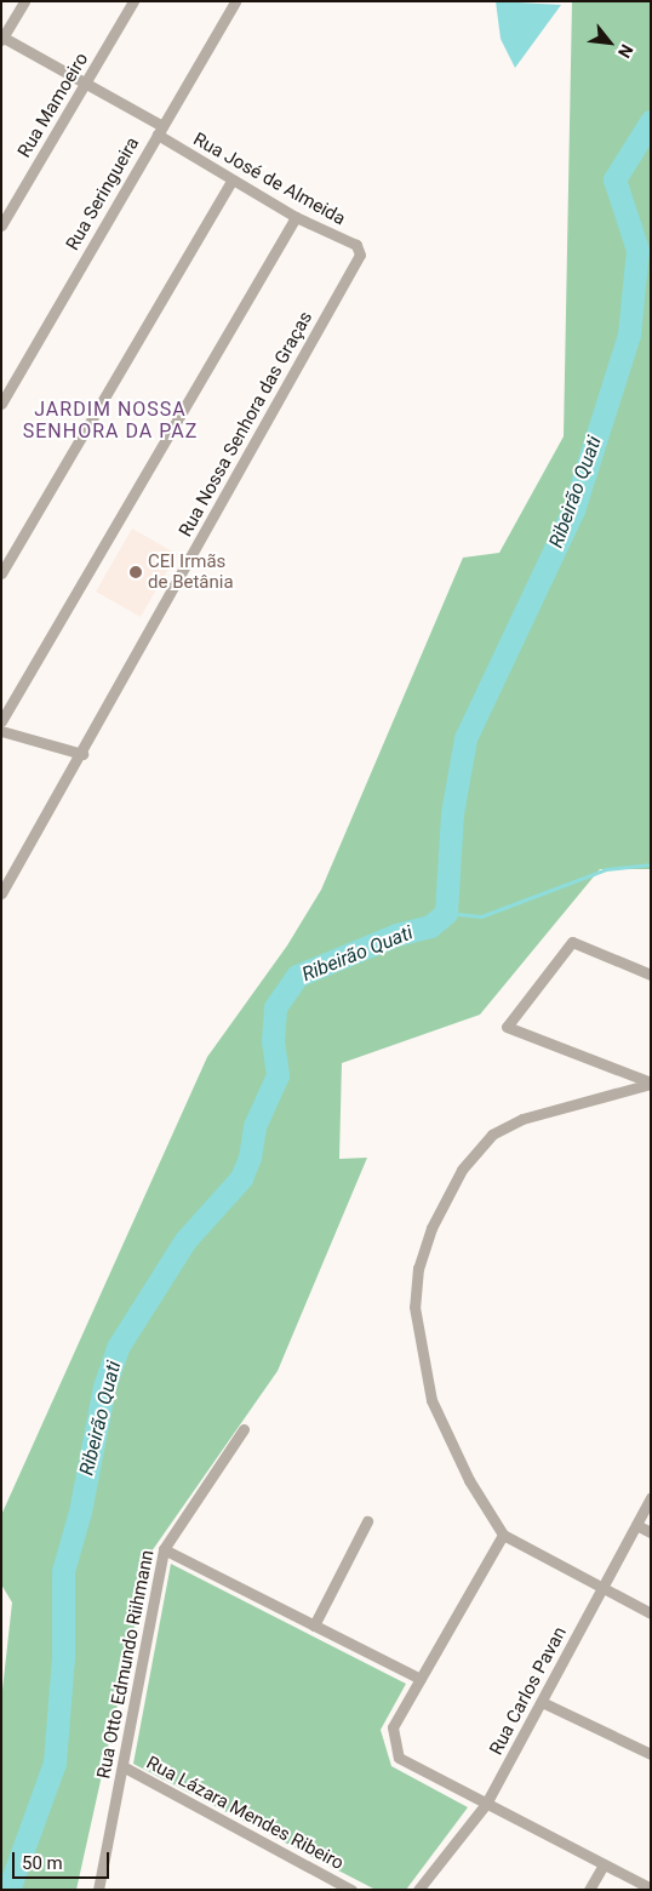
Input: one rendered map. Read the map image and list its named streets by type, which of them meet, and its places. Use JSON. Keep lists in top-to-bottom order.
{
  "streets": {
    "street": [
      "Rua Mamoeiro",
      "Rua José de Almeida",
      "Rua Seringueira",
      "Rua Nossa Senhora das Graças",
      "Rua Otto Edmundo Riihmann",
      "Rua Carlos Pavan",
      "Rua Lázara Mendes Ribeiro"
    ]
  },
  "crossings": [
    ["Rua Mamoeiro", "Rua José de Almeida"],
    ["Rua José de Almeida", "Rua Seringueira"],
    ["Rua José de Almeida", "Rua Nossa Senhora das Graças"],
    ["Rua Otto Edmundo Riihmann", "Rua Lázara Mendes Ribeiro"]
  ],
  "districts": ["JARDIM NOSSA SENHORA DA PAZ"],
  "water": ["Ribeirão Quati"],
  "places": ["CEI Irmãs de Betânia"],
  "scale_bar": "50 m",
  "north": "bottom right"
}
